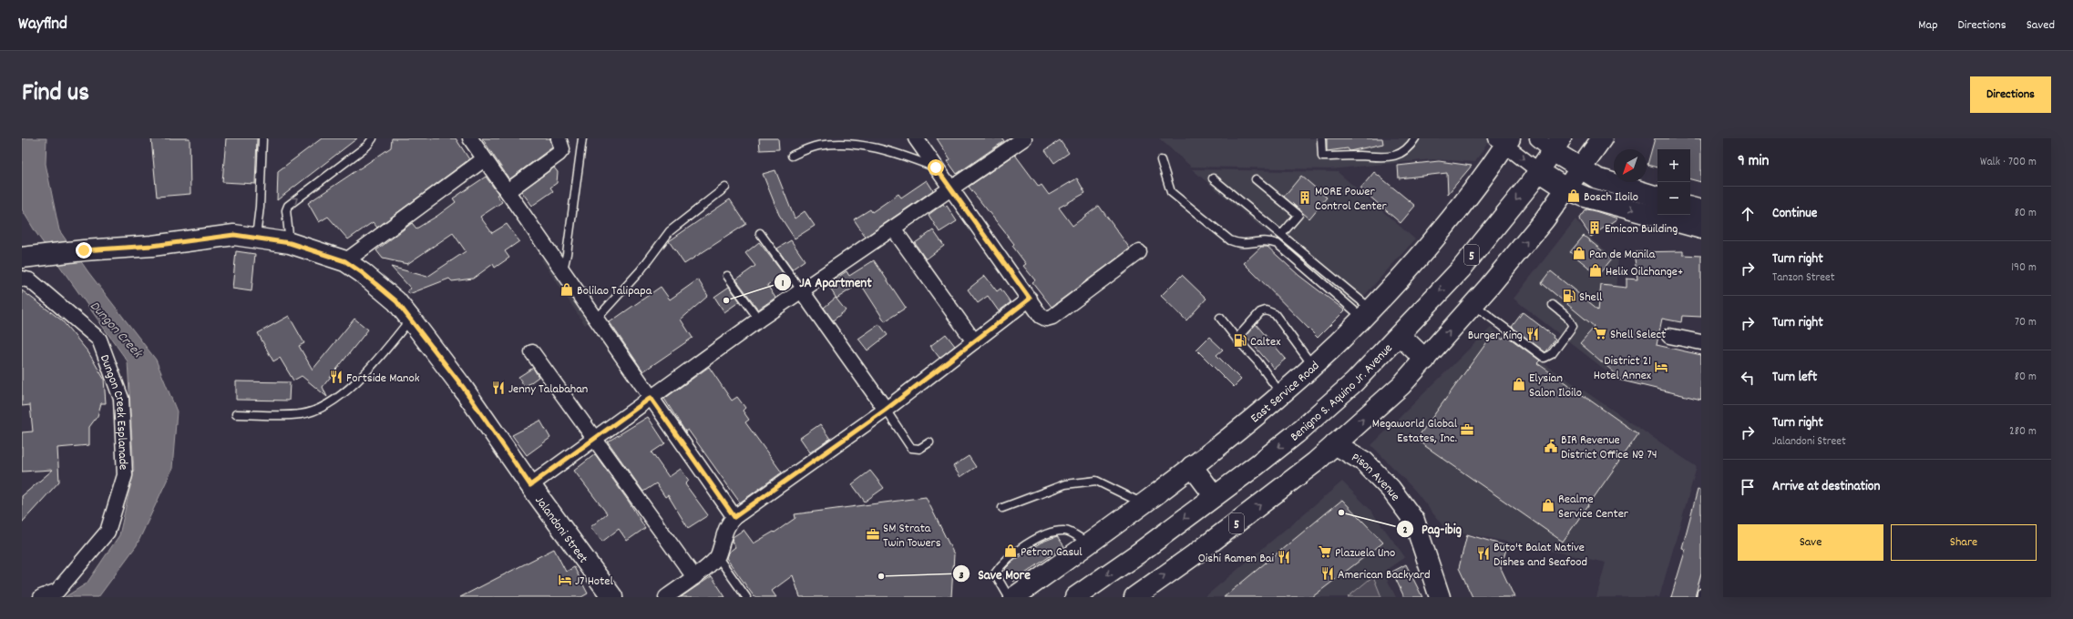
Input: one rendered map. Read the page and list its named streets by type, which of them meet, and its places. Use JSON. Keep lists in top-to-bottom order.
{
  "streets": {
    "main road": [
      "5",
      "East Service Road",
      "Benigno S. Aquino Jr. Avenue",
      "Pison Avenue",
      "Jalandoni Street"
    ],
    "street": ["Dungon Creek Esplanade"]
  },
  "crossings": [
    ["5", "Pison Avenue"]
  ],
  "water": ["Dungon Creek"],
  "places": {
    "shop": [
      "Bosch Iloilo",
      "Pan de Manila",
      "Helix Oilchange+",
      "Bolilao Talipapa",
      "Elysian Salon Iloilo",
      "Realme Service Center",
      "Petron Gasul"
    ],
    "building": ["MORE Power Control Center", "Emicon Building"],
    "fuel station": ["Shell", "Caltex"],
    "other": ["JA Apartment", "Pag-ibig", "Save More"],
    "supermarket": ["Shell Select", "Plazuela Uno"],
    "restaurant": [
      "Burger King",
      "Fortside Manok",
      "Jenny Talabahan",
      "Buto't Balat Native Dishes and Seafood",
      "Oishi Ramen Bai",
      "American Backyard"
    ],
    "hotel": ["District 21 Hotel Annex", "J7 Hotel"],
    "office": ["Megaworld Global Estates, Inc.", "SM Strata Twin Towers"],
    "public building": ["BIR Revenue District Office № 74"]
  },
  "north": "bottom left",
  "page": {
    "header": "Wayfind",
    "nav": ["Map", "Directions", "Saved"],
    "title": "Find us",
    "buttons": [
      "Directions",
      ["Save", "Share"]
    ],
    "heading": ["9 min", "Walk · 700 m"],
    "map_buttons": ["+", "−"],
    "list": [
      ["Continue", "80 m"],
      ["Turn right", "Tanzon Street", "190 m"],
      ["Turn right", "70 m"],
      ["Turn left", "80 m"],
      ["Turn right", "Jalandoni Street", "280 m"],
      "Arrive at destination"
    ]
  }
}
